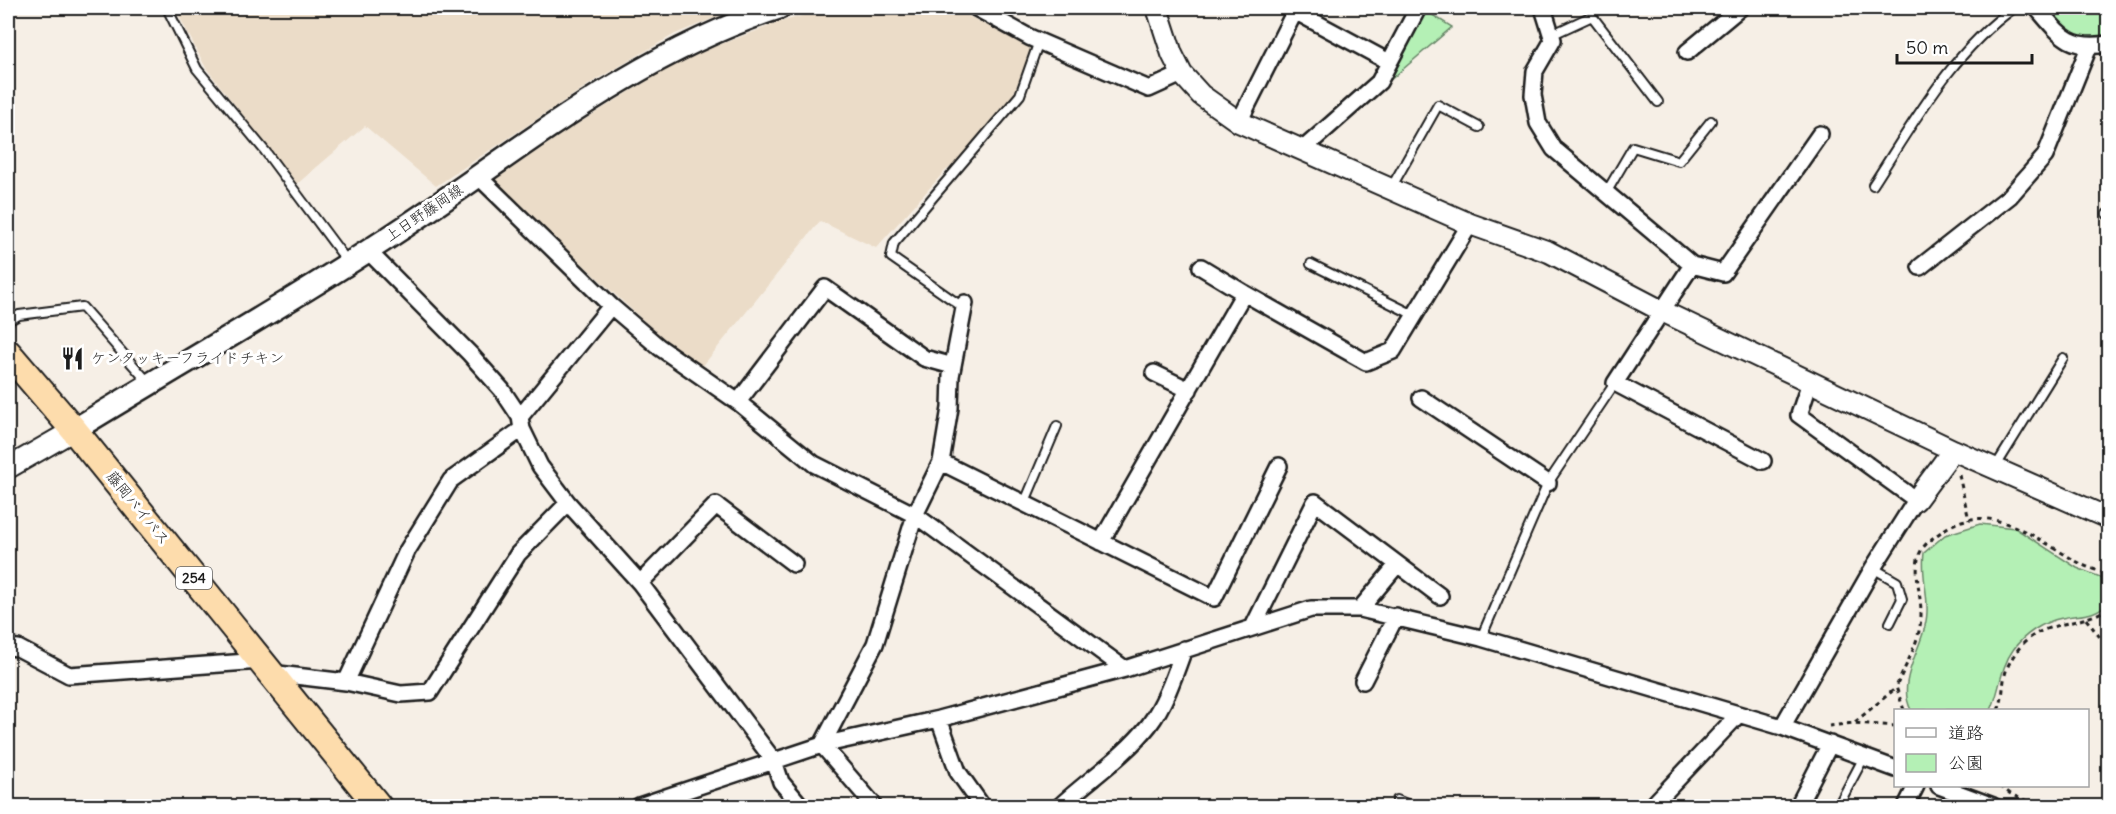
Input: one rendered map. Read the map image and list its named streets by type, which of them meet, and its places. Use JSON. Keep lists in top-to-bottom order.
{
  "streets": {
    "highway": ["藤岡バイパス", "254"],
    "main road": ["上日野藤岡線"]
  },
  "crossings": [
    ["上日野藤岡線", "藤岡バイパス"]
  ],
  "places": {
    "restaurant": ["ケンタッキーフライドチキン"]
  },
  "legend": ["道路", "公園"],
  "scale_bar": "50 m"
}
